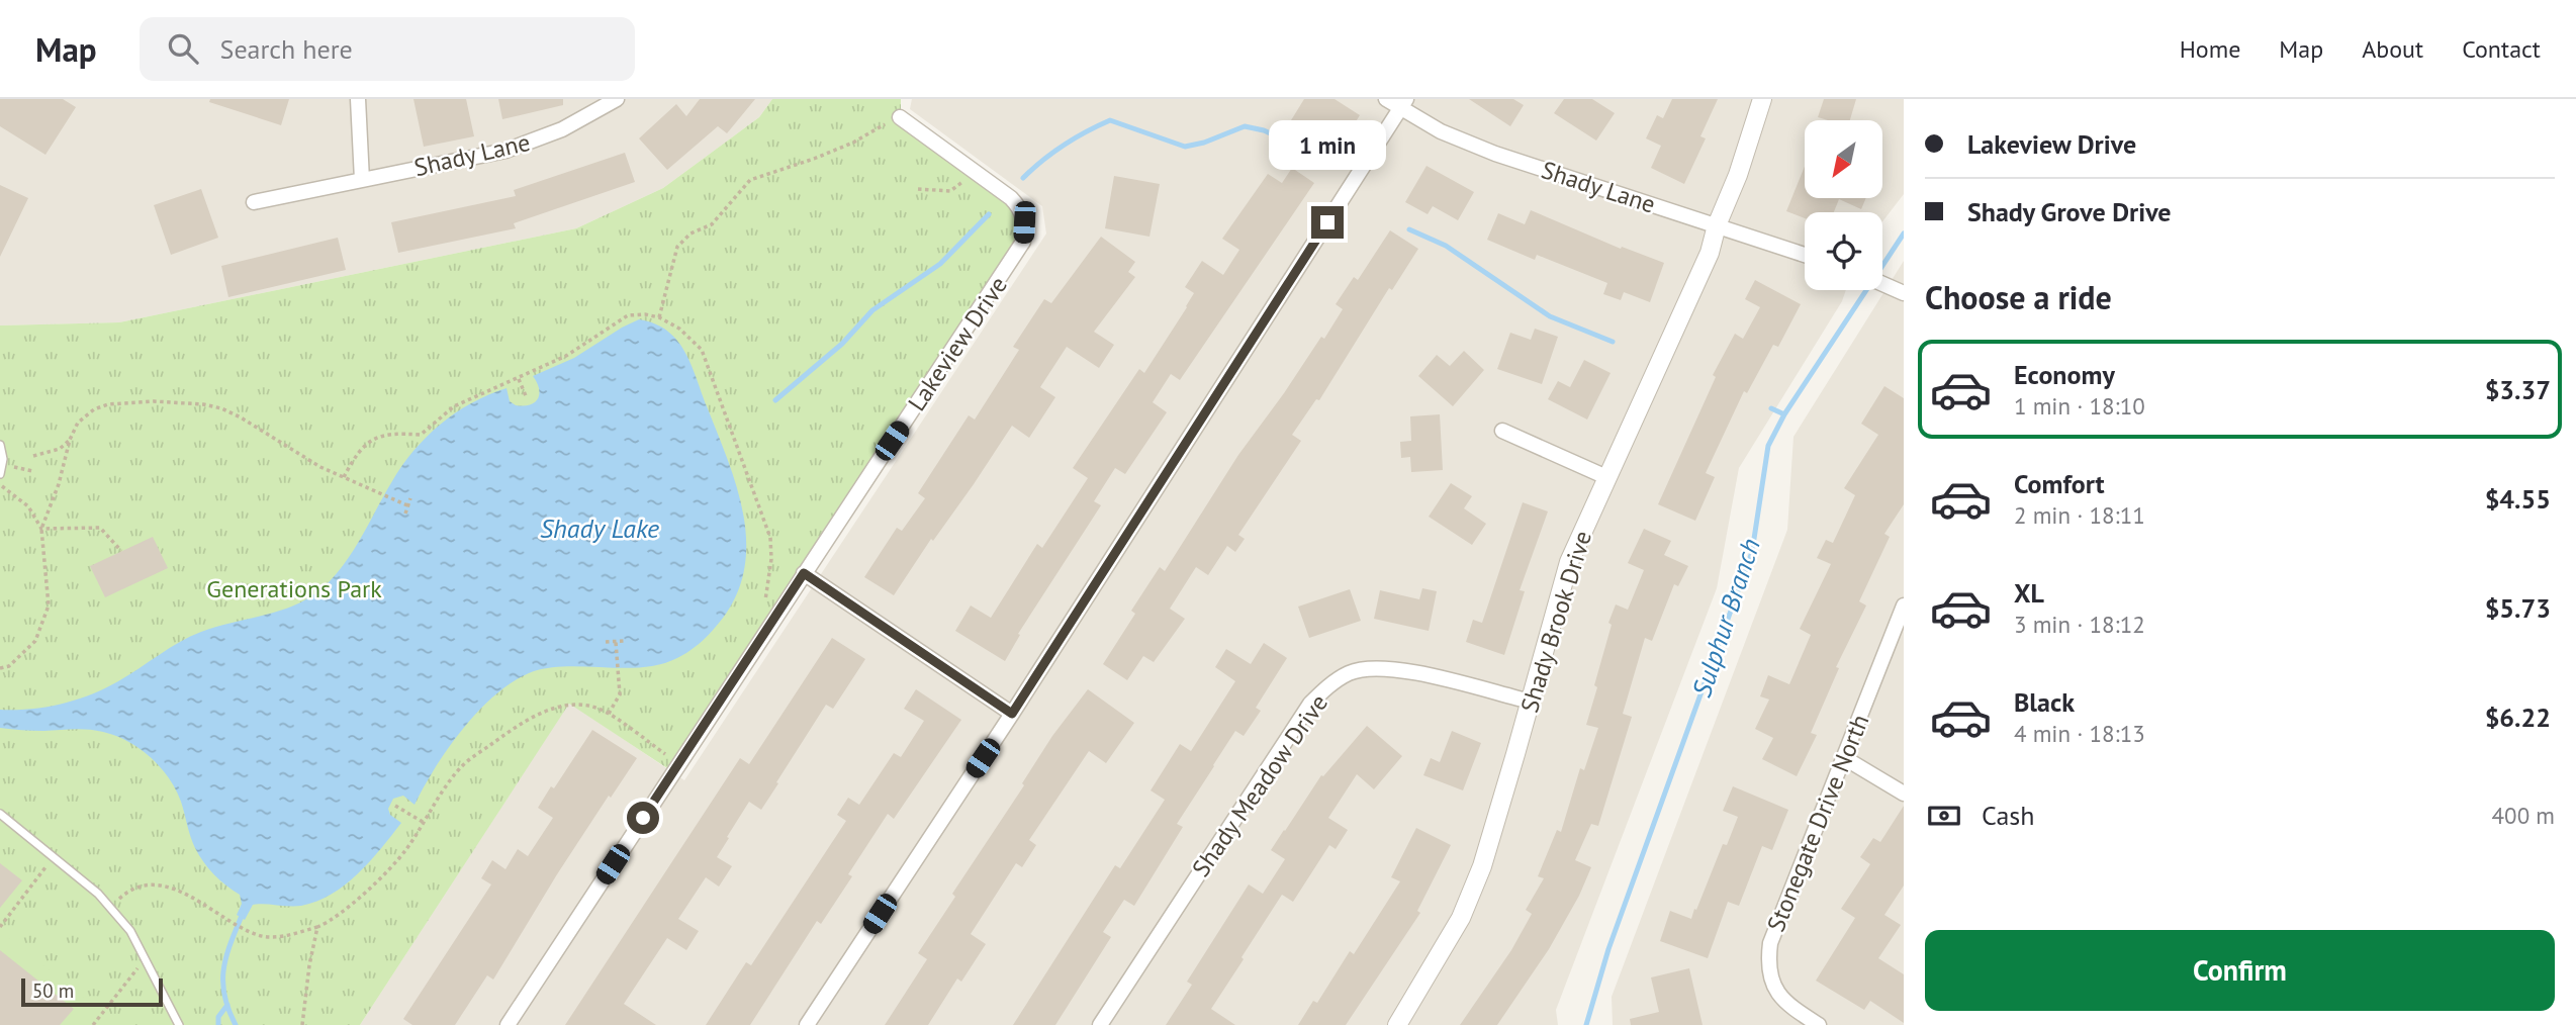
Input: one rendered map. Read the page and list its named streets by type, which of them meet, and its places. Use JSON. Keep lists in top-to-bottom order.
{
  "streets": {
    "street": [
      "Shady Lane",
      "Lakeview Drive",
      "Shady Brook Drive",
      "Shady Meadow Drive",
      "Stonegate Drive North"
    ]
  },
  "crossings": [
    ["Shady Lane", "Shady Brook Drive"],
    ["Shady Brook Drive", "Shady Meadow Drive"]
  ],
  "water": ["Shady Lake", "Sulphur Branch"],
  "parks": ["Generations Park"],
  "scale_bar": "50 m",
  "north": "bottom left",
  "page": {
    "header": "Map",
    "search": "Search here",
    "nav": [
      "Home",
      "Map",
      "About",
      "Contact"
    ],
    "banner": ["Lakeview Drive", "Shady Grove Drive"],
    "bubble": "1 min",
    "heading": "Choose a ride",
    "list": [
      {
        "name": "Economy",
        "note": "1 min · 18:10",
        "value": "$3.37"
      },
      {
        "name": "Comfort",
        "note": "2 min · 18:11",
        "value": "$4.55"
      },
      {
        "name": "XL",
        "note": "3 min · 18:12",
        "value": "$5.73"
      },
      {
        "name": "Black",
        "note": "4 min · 18:13",
        "value": "$6.22"
      }
    ],
    "pay": ["Cash", "400 m"],
    "buttons": "Confirm",
    "scale": "50 m"
  }
}
